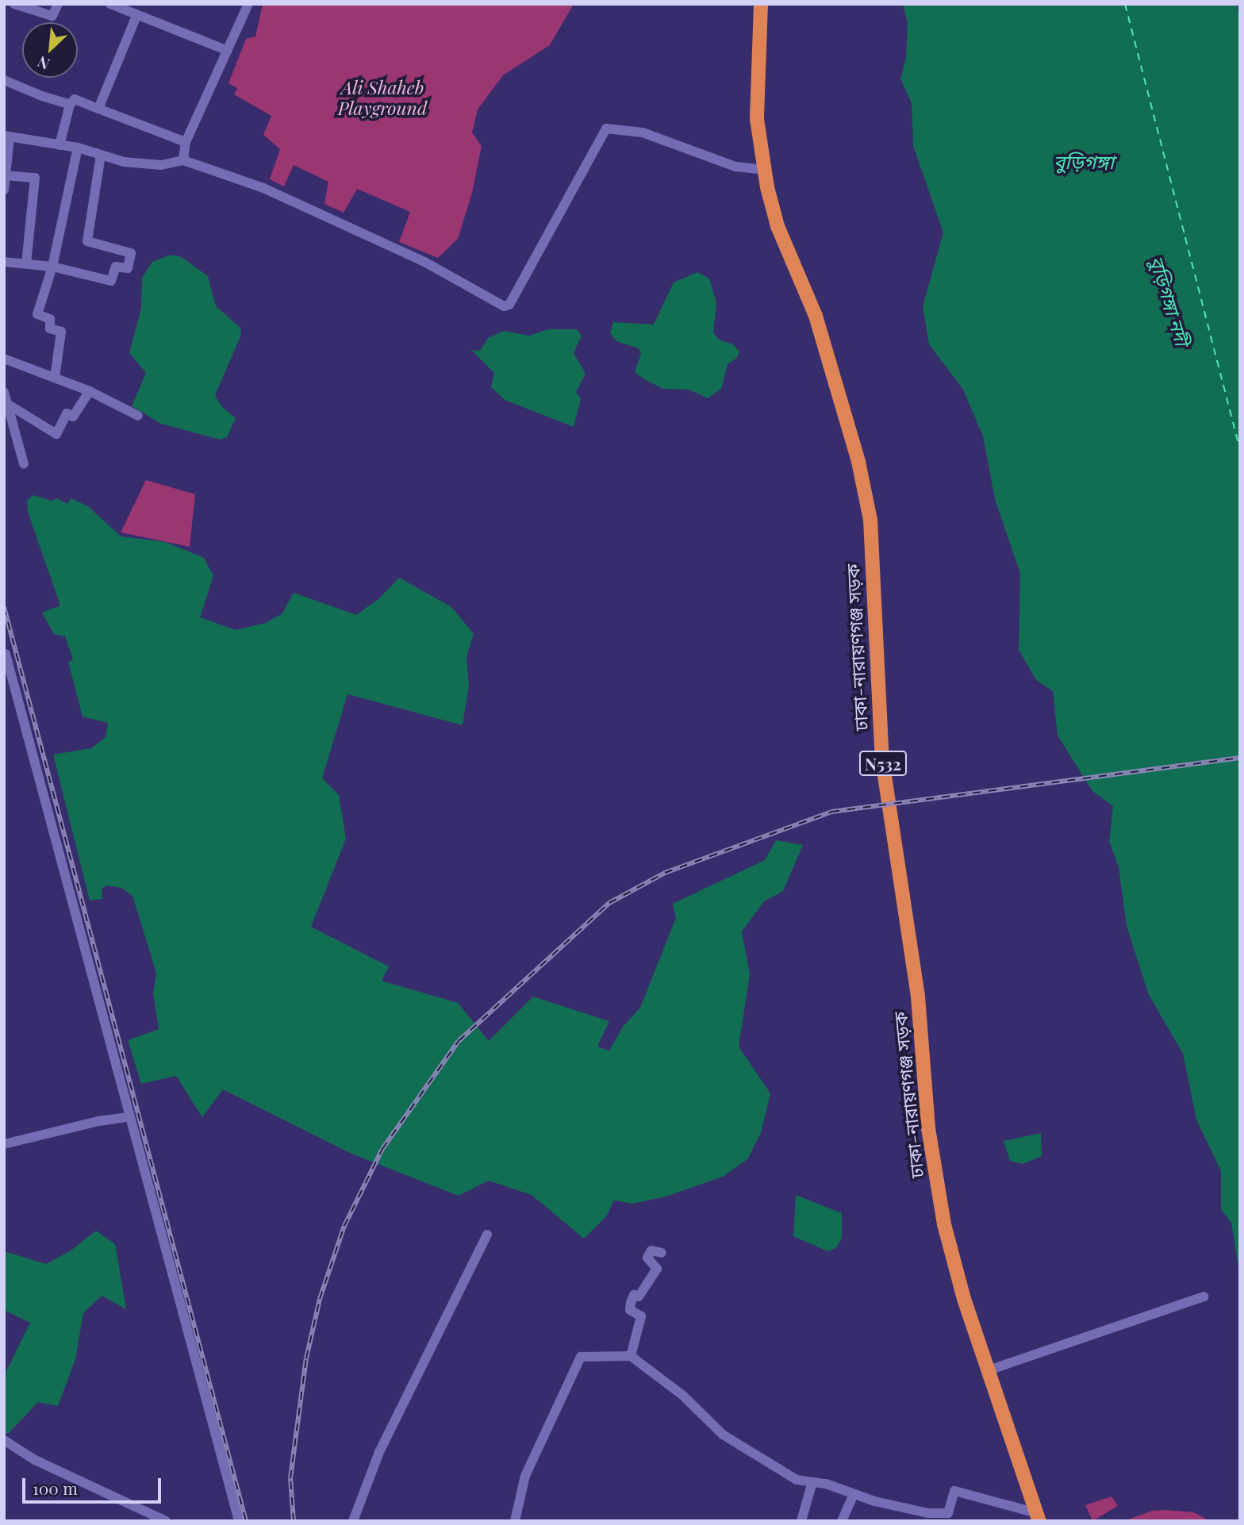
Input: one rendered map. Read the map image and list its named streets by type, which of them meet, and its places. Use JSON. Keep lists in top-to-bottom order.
{
  "streets": {
    "highway": ["ঢাকা-নারায়ণগঞ্জ সড়ক", "N532"]
  },
  "water": ["বুড়িগঙ্গা", "বুড়িগঙ্গা নদী"],
  "parks": ["Ali Shaheb Playground"],
  "scale_bar": "100 m",
  "north": "bottom left"
}
